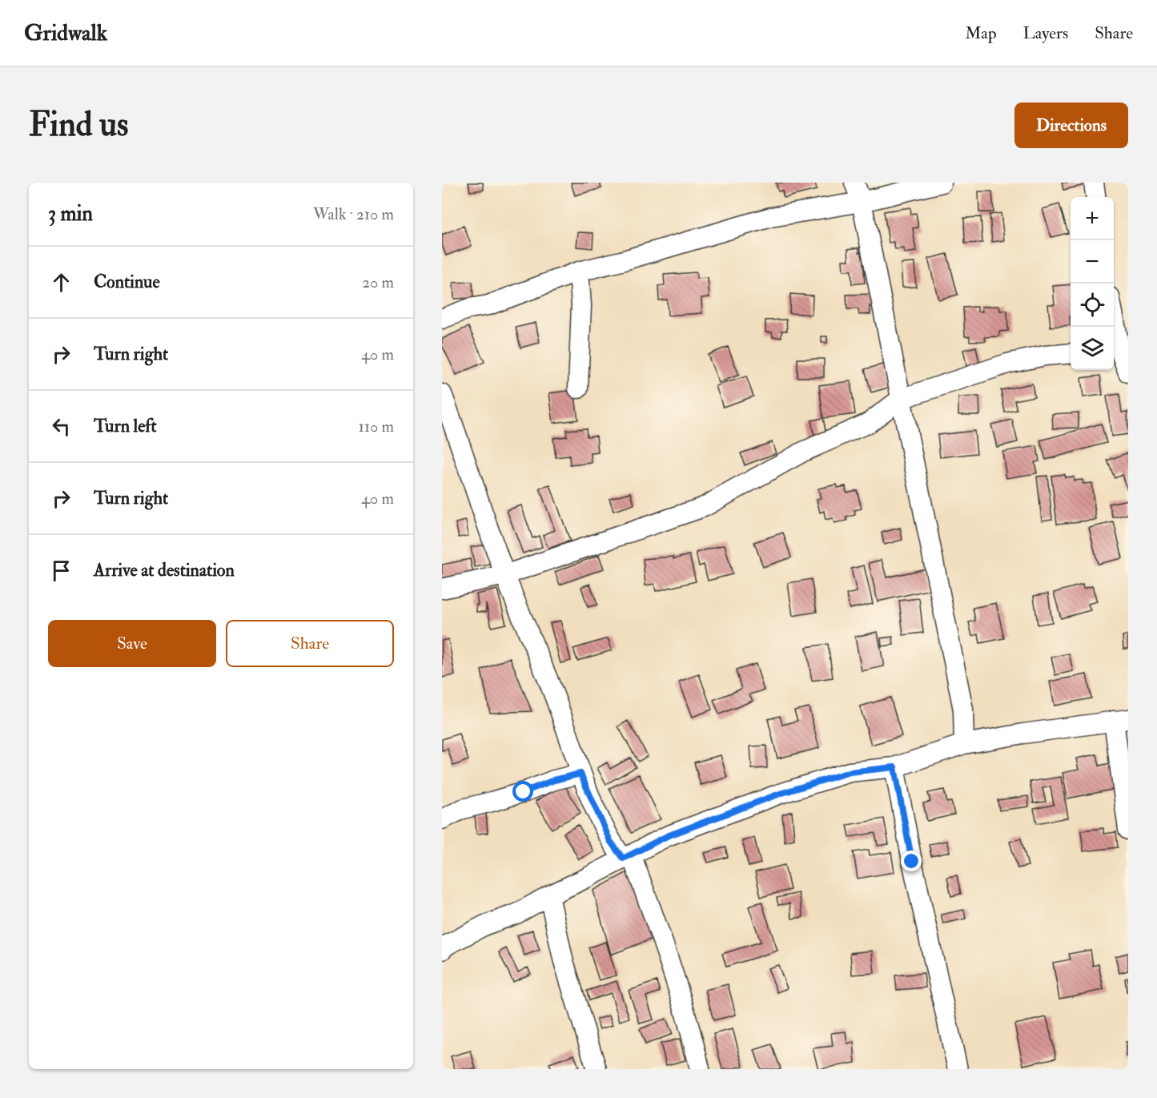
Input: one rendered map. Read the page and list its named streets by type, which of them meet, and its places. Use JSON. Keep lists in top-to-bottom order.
{
  "page": {
    "header": "Gridwalk",
    "nav": ["Map", "Layers", "Share"],
    "buttons": [
      "Directions",
      ["Save", "Share"]
    ],
    "title": "Find us",
    "heading": ["3 min", "Walk · 210 m"],
    "map_buttons": ["+", "−"],
    "list": [
      ["Continue", "20 m"],
      ["Turn right", "40 m"],
      ["Turn left", "110 m"],
      ["Turn right", "40 m"],
      "Arrive at destination"
    ]
  }
}
